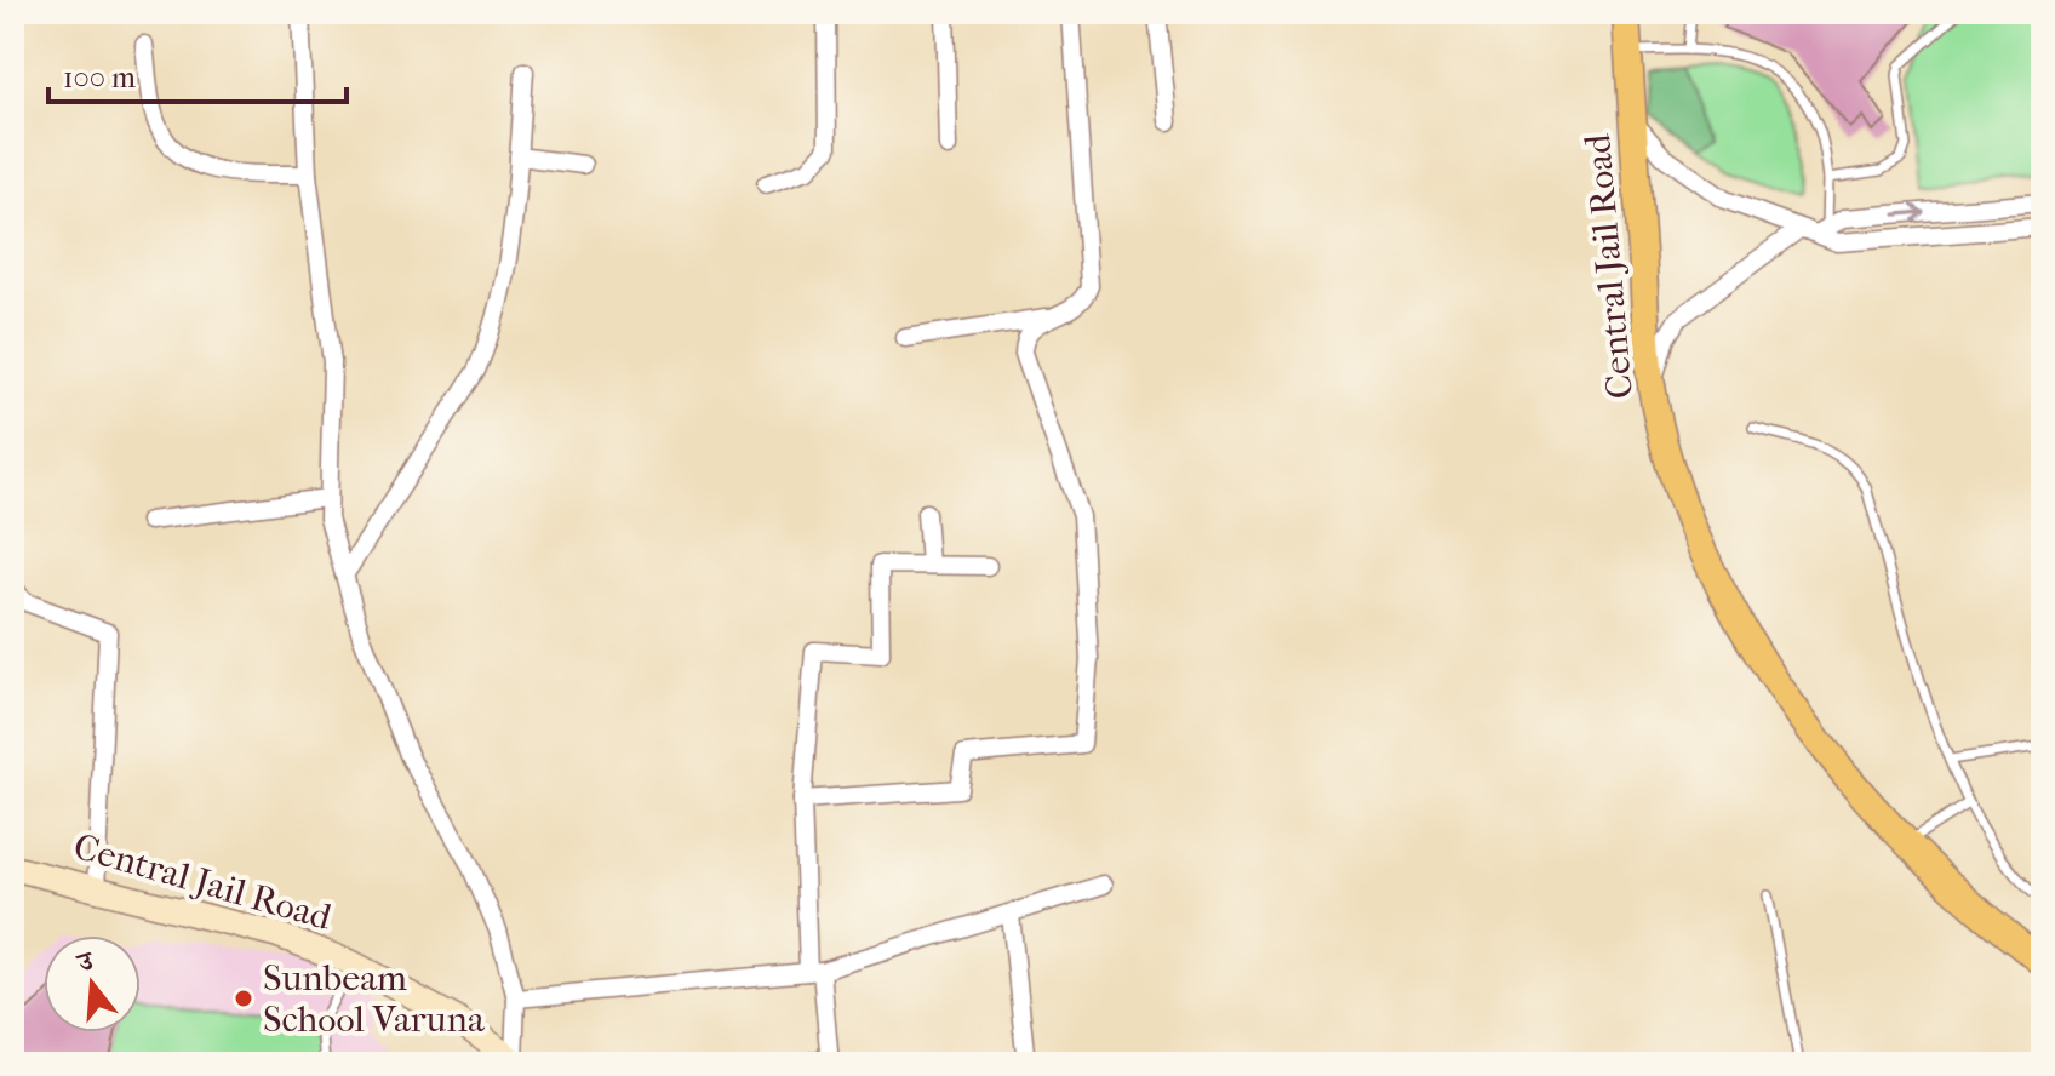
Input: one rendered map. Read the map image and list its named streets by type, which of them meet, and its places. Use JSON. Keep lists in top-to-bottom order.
{
  "streets": {
    "main road": ["Central Jail Road"]
  },
  "places": ["Sunbeam School Varuna"],
  "scale_bar": "100 m",
  "north": "top"
}
